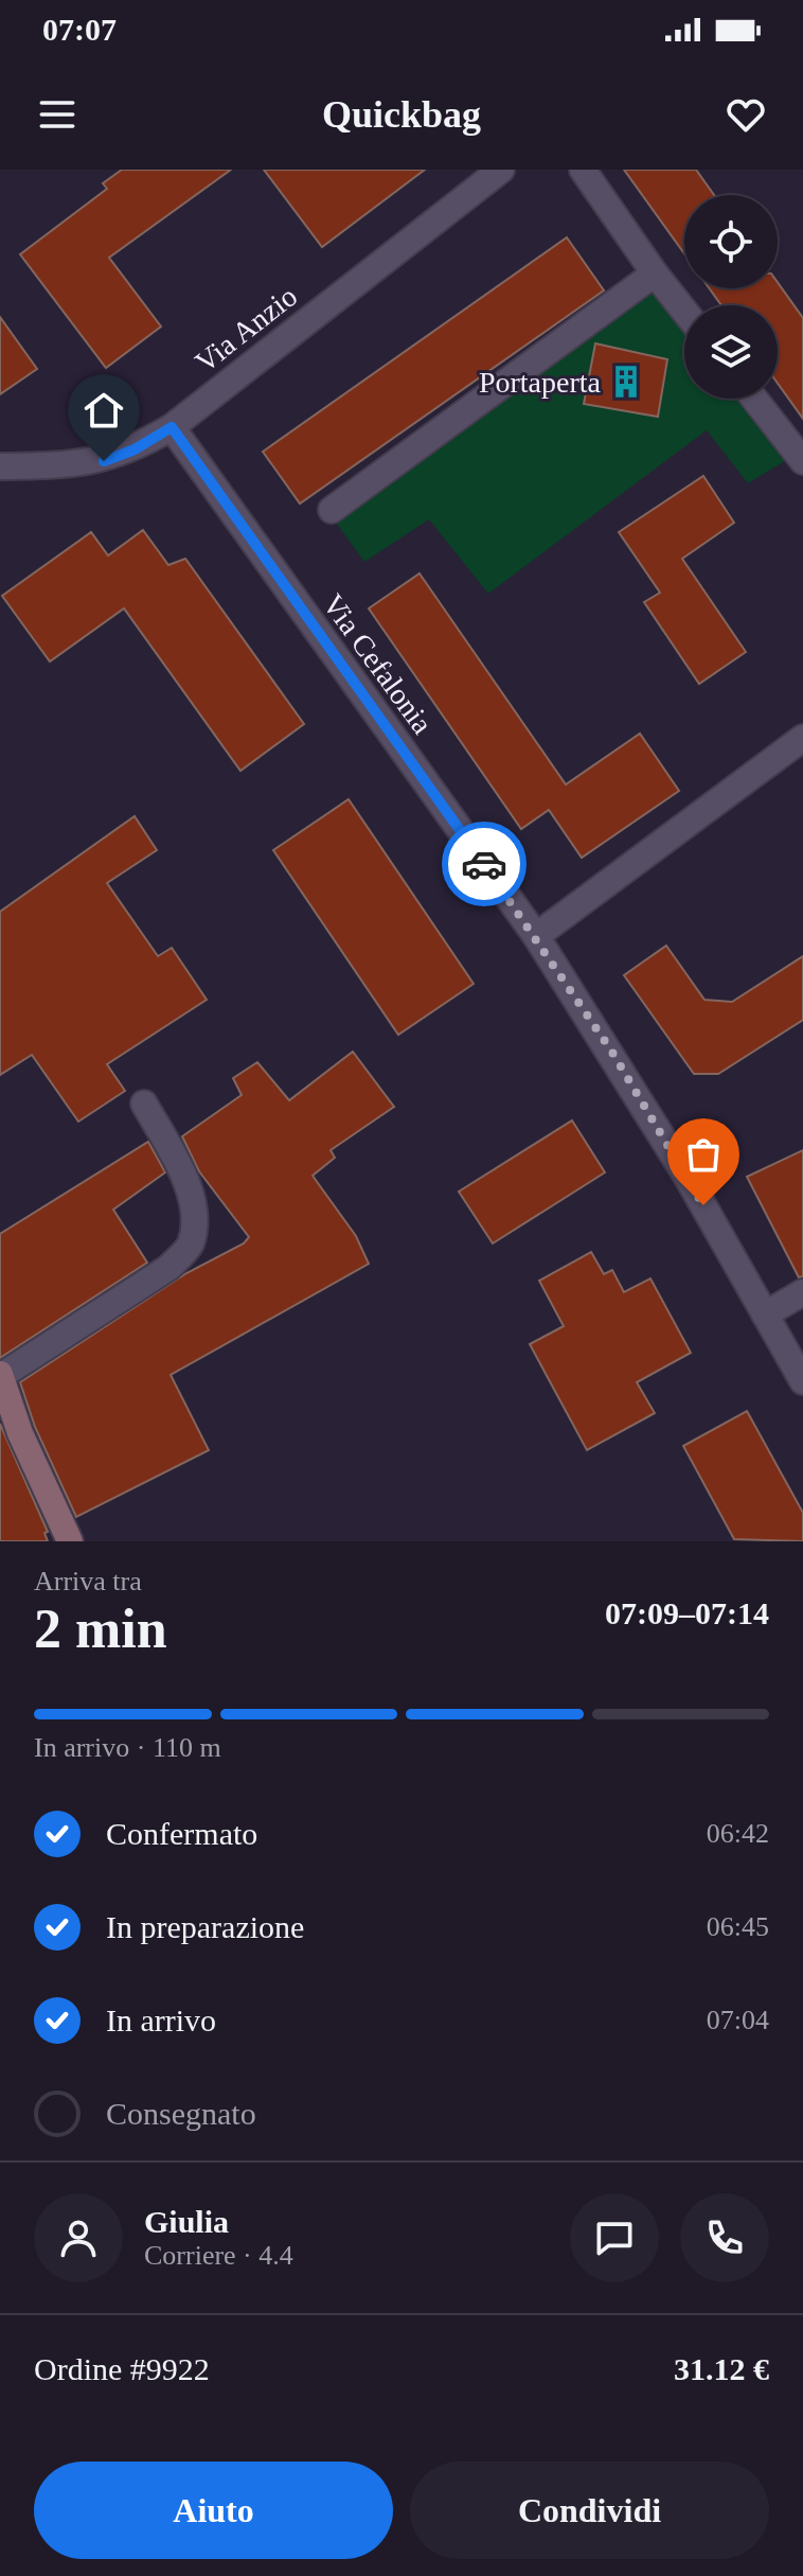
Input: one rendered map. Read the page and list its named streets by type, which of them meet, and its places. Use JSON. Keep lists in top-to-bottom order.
{
  "streets": {
    "street": ["Via Anzio", "Via Cefalonia"]
  },
  "crossings": [
    ["Via Anzio", "Via Cefalonia"]
  ],
  "places": {
    "building": ["Portaperta"]
  },
  "page": {
    "status": "07:07",
    "header": "Quickbag",
    "heading": ["2 min", "Arriva tra", "07:09–07:14"],
    "panel": [
      "Giulia",
      "Corriere · 4.4",
      "Ordine #9922",
      "31.12 €"
    ],
    "bar": "In arrivo · 110 m",
    "list": [
      ["Confermato", "06:42"],
      ["In preparazione", "06:45"],
      ["In arrivo", "07:04"],
      "Consegnato"
    ],
    "buttons": ["Aiuto", "Condividi"]
  }
}
